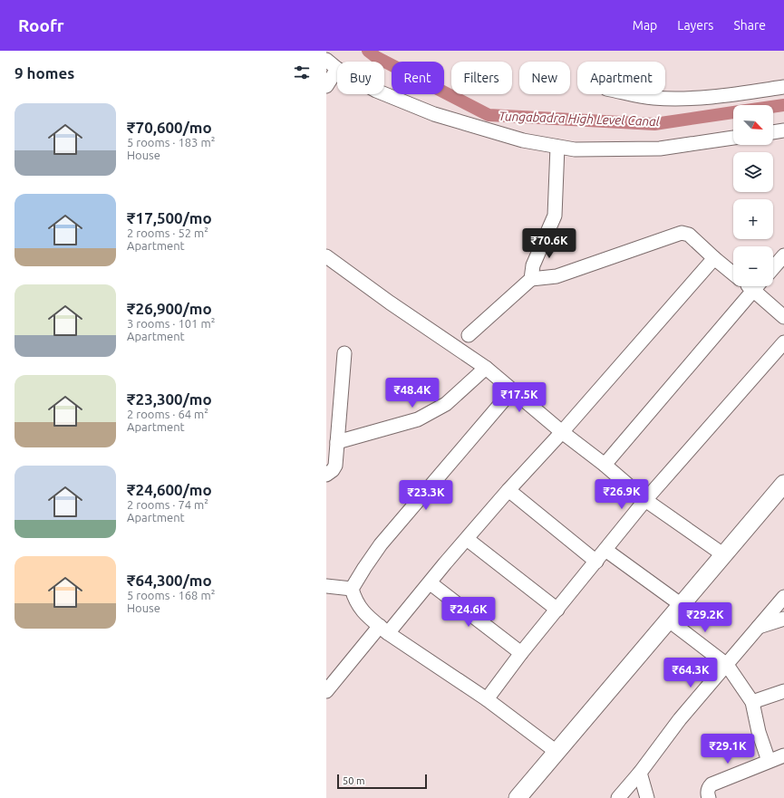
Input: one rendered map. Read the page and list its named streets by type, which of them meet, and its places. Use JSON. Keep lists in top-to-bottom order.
{
  "water": ["Tungabadra High Level Canal"],
  "scale_bar": "50 m",
  "north": "bottom right",
  "page": {
    "header": "Roofr",
    "nav": ["Map", "Layers", "Share"],
    "heading": "9 homes",
    "chip": [
      "Buy",
      "Rent",
      "Filters",
      "New",
      "Apartment"
    ],
    "list": [
      {
        "name": "₹70,600/mo",
        "note": "5 rooms · 183 m² · House"
      },
      {
        "name": "₹17,500/mo",
        "note": "2 rooms · 52 m² · Apartment"
      },
      {
        "name": "₹26,900/mo",
        "note": "3 rooms · 101 m² · Apartment"
      },
      {
        "name": "₹23,300/mo",
        "note": "2 rooms · 64 m² · Apartment"
      },
      {
        "name": "₹24,600/mo",
        "note": "2 rooms · 74 m² · Apartment"
      },
      {
        "name": "₹64,300/mo",
        "note": "5 rooms · 168 m² · House"
      }
    ],
    "map_buttons": ["+", "−"],
    "price": [
      "₹70.6K",
      "₹48.4K",
      "₹17.5K",
      "₹26.9K",
      "₹23.3K",
      "₹24.6K",
      "₹29.2K",
      "₹64.3K",
      "₹29.1K"
    ],
    "scale": "50 m"
  }
}
